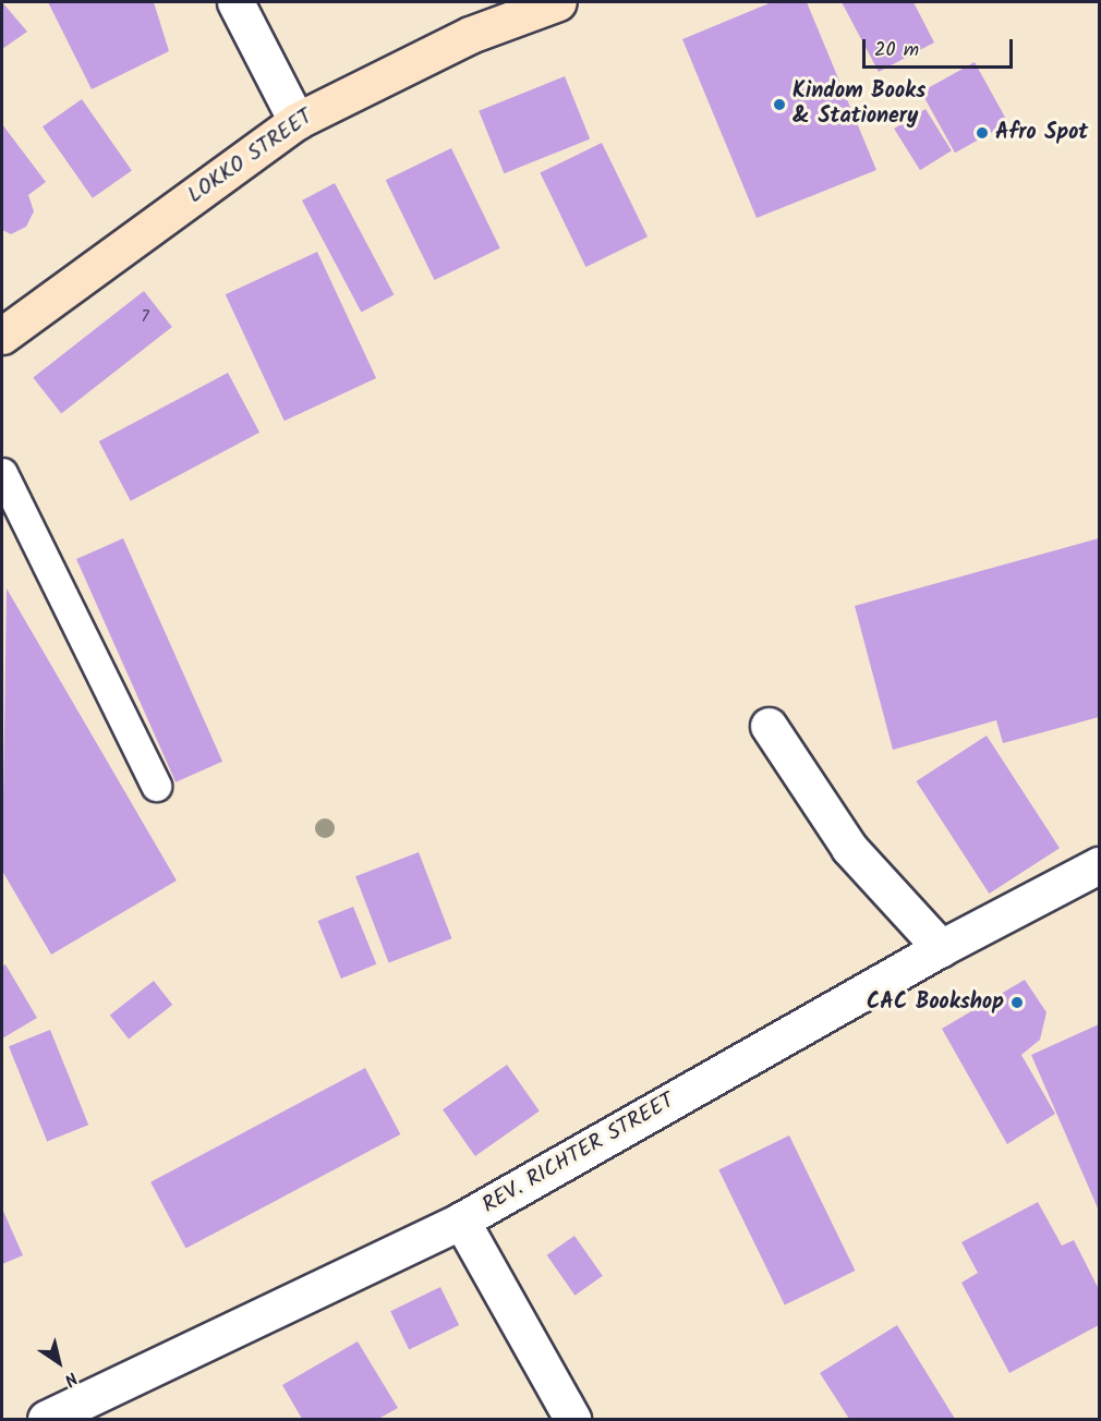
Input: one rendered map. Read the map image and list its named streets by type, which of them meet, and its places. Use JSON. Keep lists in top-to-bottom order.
{
  "streets": {
    "main road": ["LOKKO STREET"],
    "street": ["REV. RICHTER STREET"]
  },
  "places": ["Kindom Books & Stationery", "Afro Spot", "CAC Bookshop"],
  "house_numbers": ["7"],
  "scale_bar": "20 m",
  "north": "bottom right"
}
